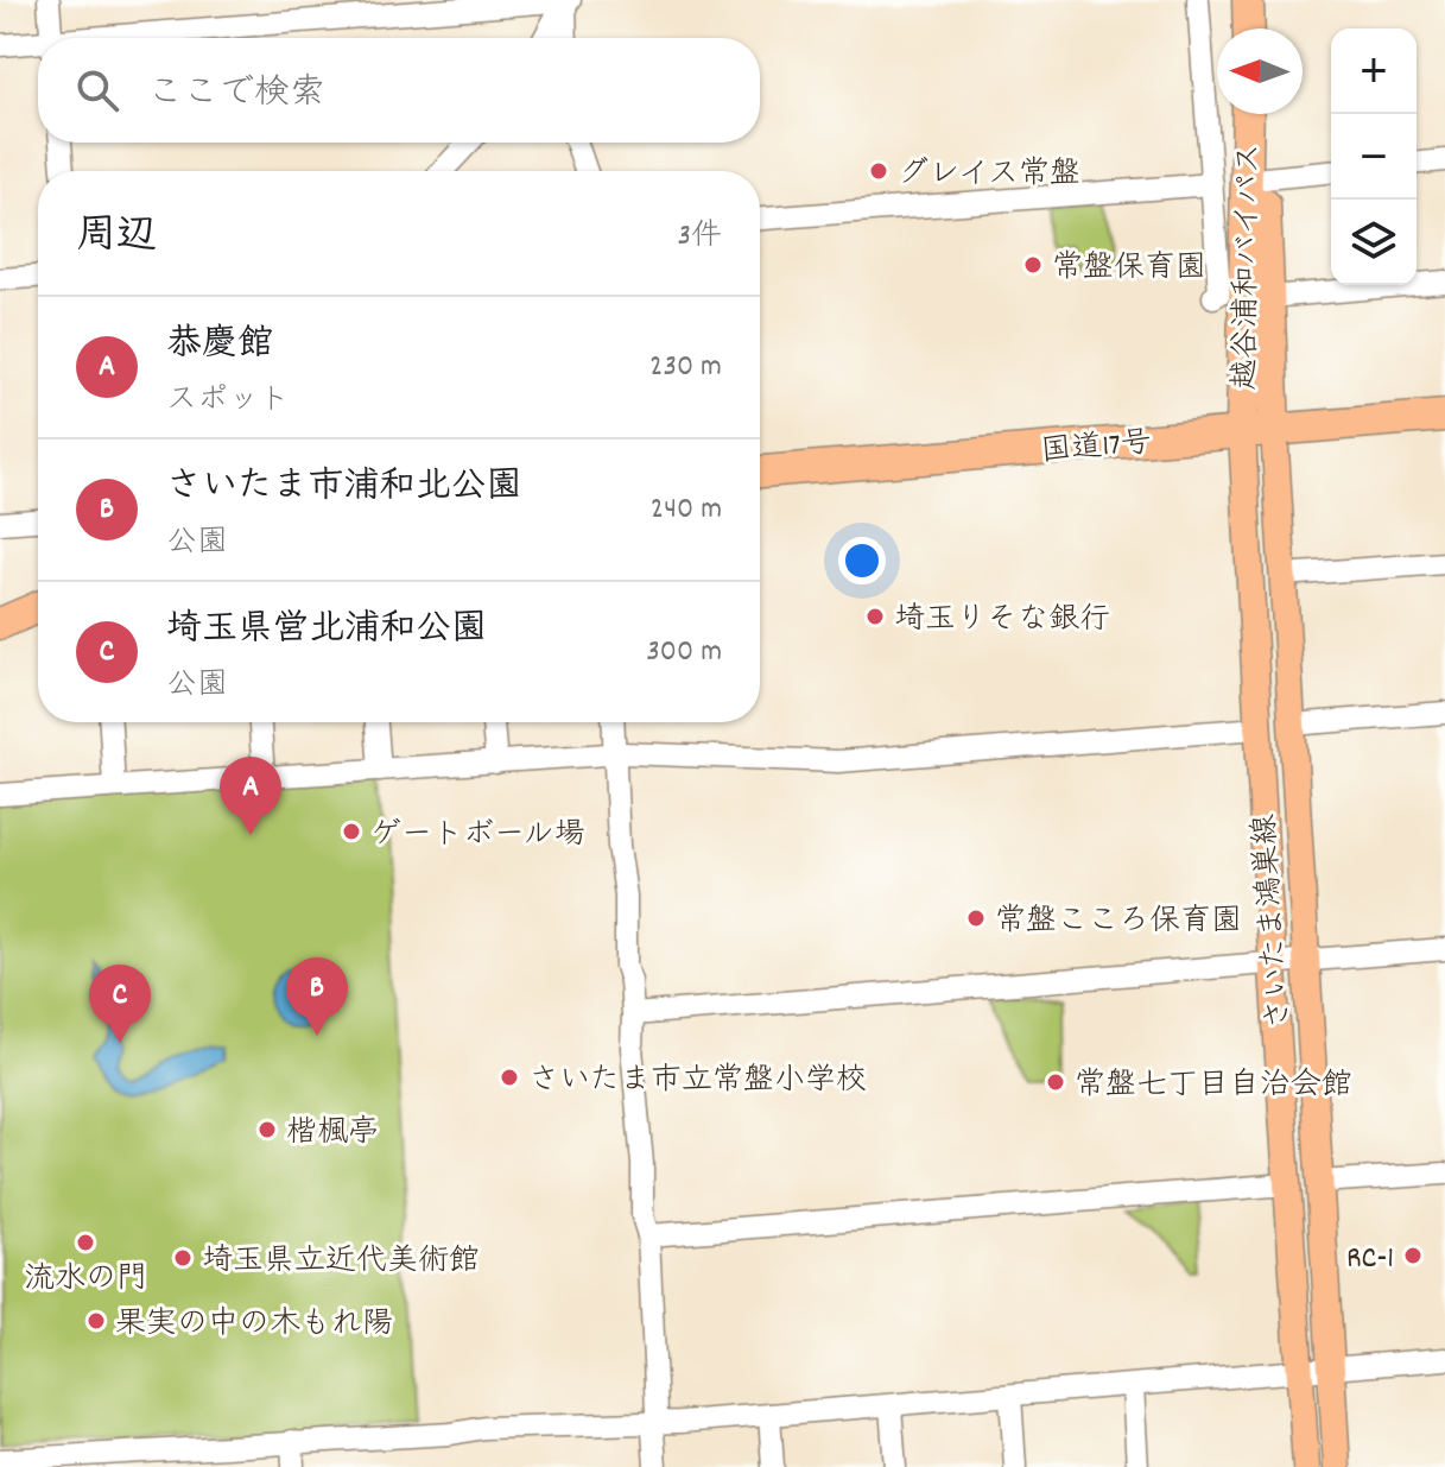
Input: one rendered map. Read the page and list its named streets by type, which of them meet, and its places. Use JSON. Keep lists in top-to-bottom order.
{
  "streets": {
    "highway": ["越谷浦和バイパス", "国道17号"],
    "main road": ["さいたま鴻巣線"]
  },
  "crossings": [
    ["越谷浦和バイパス", "国道17号"],
    ["越谷浦和バイパス", "さいたま鴻巣線"],
    ["国道17号", "さいたま鴻巣線"]
  ],
  "places": [
    "グレイス常盤",
    "常盤保育園",
    "埼玉りそな銀行",
    "ゲートボール場",
    "常盤こころ保育園",
    "さいたま市立常盤小学校",
    "常盤七丁目自治会館",
    "楷楓亭",
    "流水の門",
    "RC-1",
    "埼玉県立近代美術館",
    "果実の中の木もれ陽"
  ],
  "north": "left",
  "page": {
    "map_buttons": ["+", "−"],
    "search": "ここで検索",
    "heading": ["周辺", "3件"],
    "list": [
      {
        "mark": "A",
        "name": "恭慶館",
        "note": "スポット",
        "value": "230 m"
      },
      {
        "mark": "B",
        "name": "さいたま市浦和北公園",
        "note": "公園",
        "value": "240 m"
      },
      {
        "mark": "C",
        "name": "埼玉県営北浦和公園",
        "note": "公園",
        "value": "300 m"
      }
    ],
    "pins": ["A", "B", "C"]
  }
}
